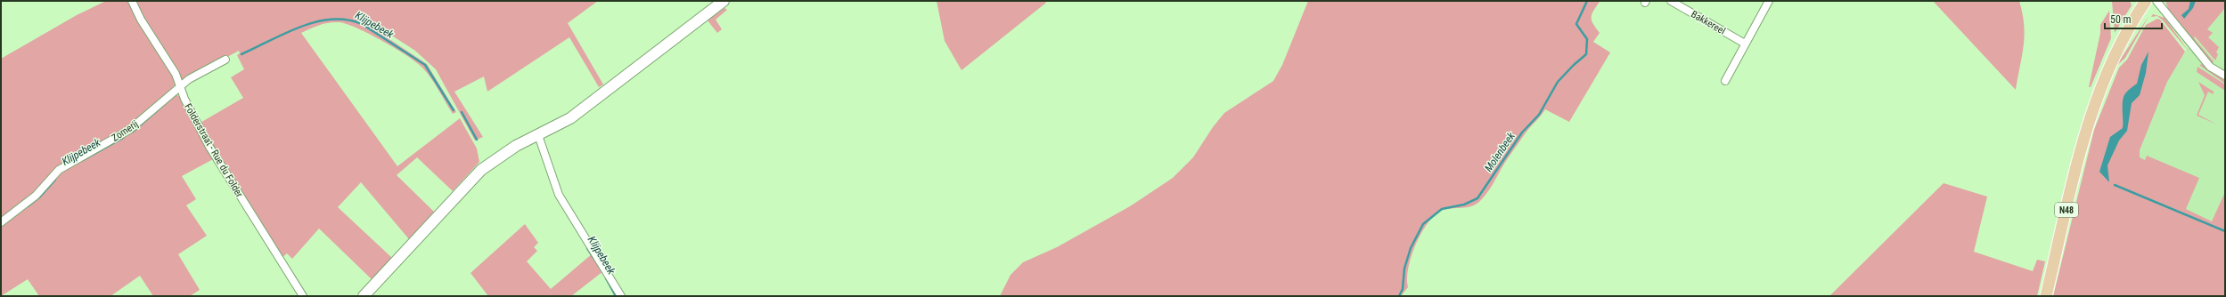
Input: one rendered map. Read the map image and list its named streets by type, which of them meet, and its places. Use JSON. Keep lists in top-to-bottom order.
{
  "streets": {
    "main road": ["N48"],
    "street": ["Bakkereel", "Zomerij", "Folderstraat - Rue du Folder"]
  },
  "crossings": [
    ["Zomerij", "Folderstraat - Rue du Folder"]
  ],
  "water": ["Klijpebeek", "Molenbeek"],
  "scale_bar": "50 m"
}
